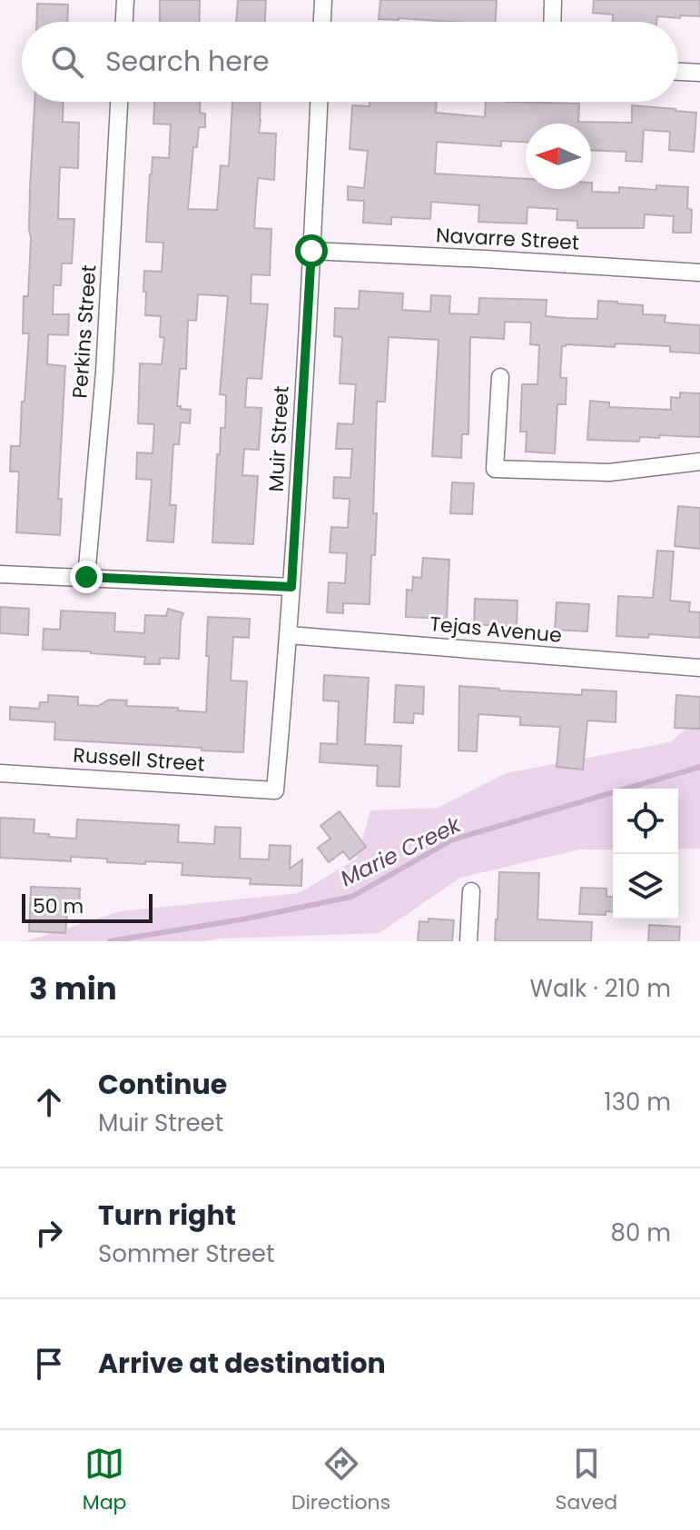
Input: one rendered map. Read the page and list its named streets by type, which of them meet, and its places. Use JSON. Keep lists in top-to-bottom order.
{
  "streets": {
    "street": [
      "Navarre Street",
      "Perkins Street",
      "Muir Street",
      "Tejas Avenue",
      "Russell Street"
    ]
  },
  "crossings": [
    ["Navarre Street", "Muir Street"],
    ["Muir Street", "Tejas Avenue"],
    ["Muir Street", "Russell Street"]
  ],
  "water": ["Marie Creek"],
  "scale_bar": "50 m",
  "north": "left",
  "page": {
    "search": "Search here",
    "scale": "50 m",
    "heading": ["3 min", "Walk · 210 m"],
    "list": [
      ["Continue", "Muir Street", "130 m"],
      ["Turn right", "Sommer Street", "80 m"],
      "Arrive at destination"
    ],
    "nav": ["Map", "Directions", "Saved"]
  }
}
